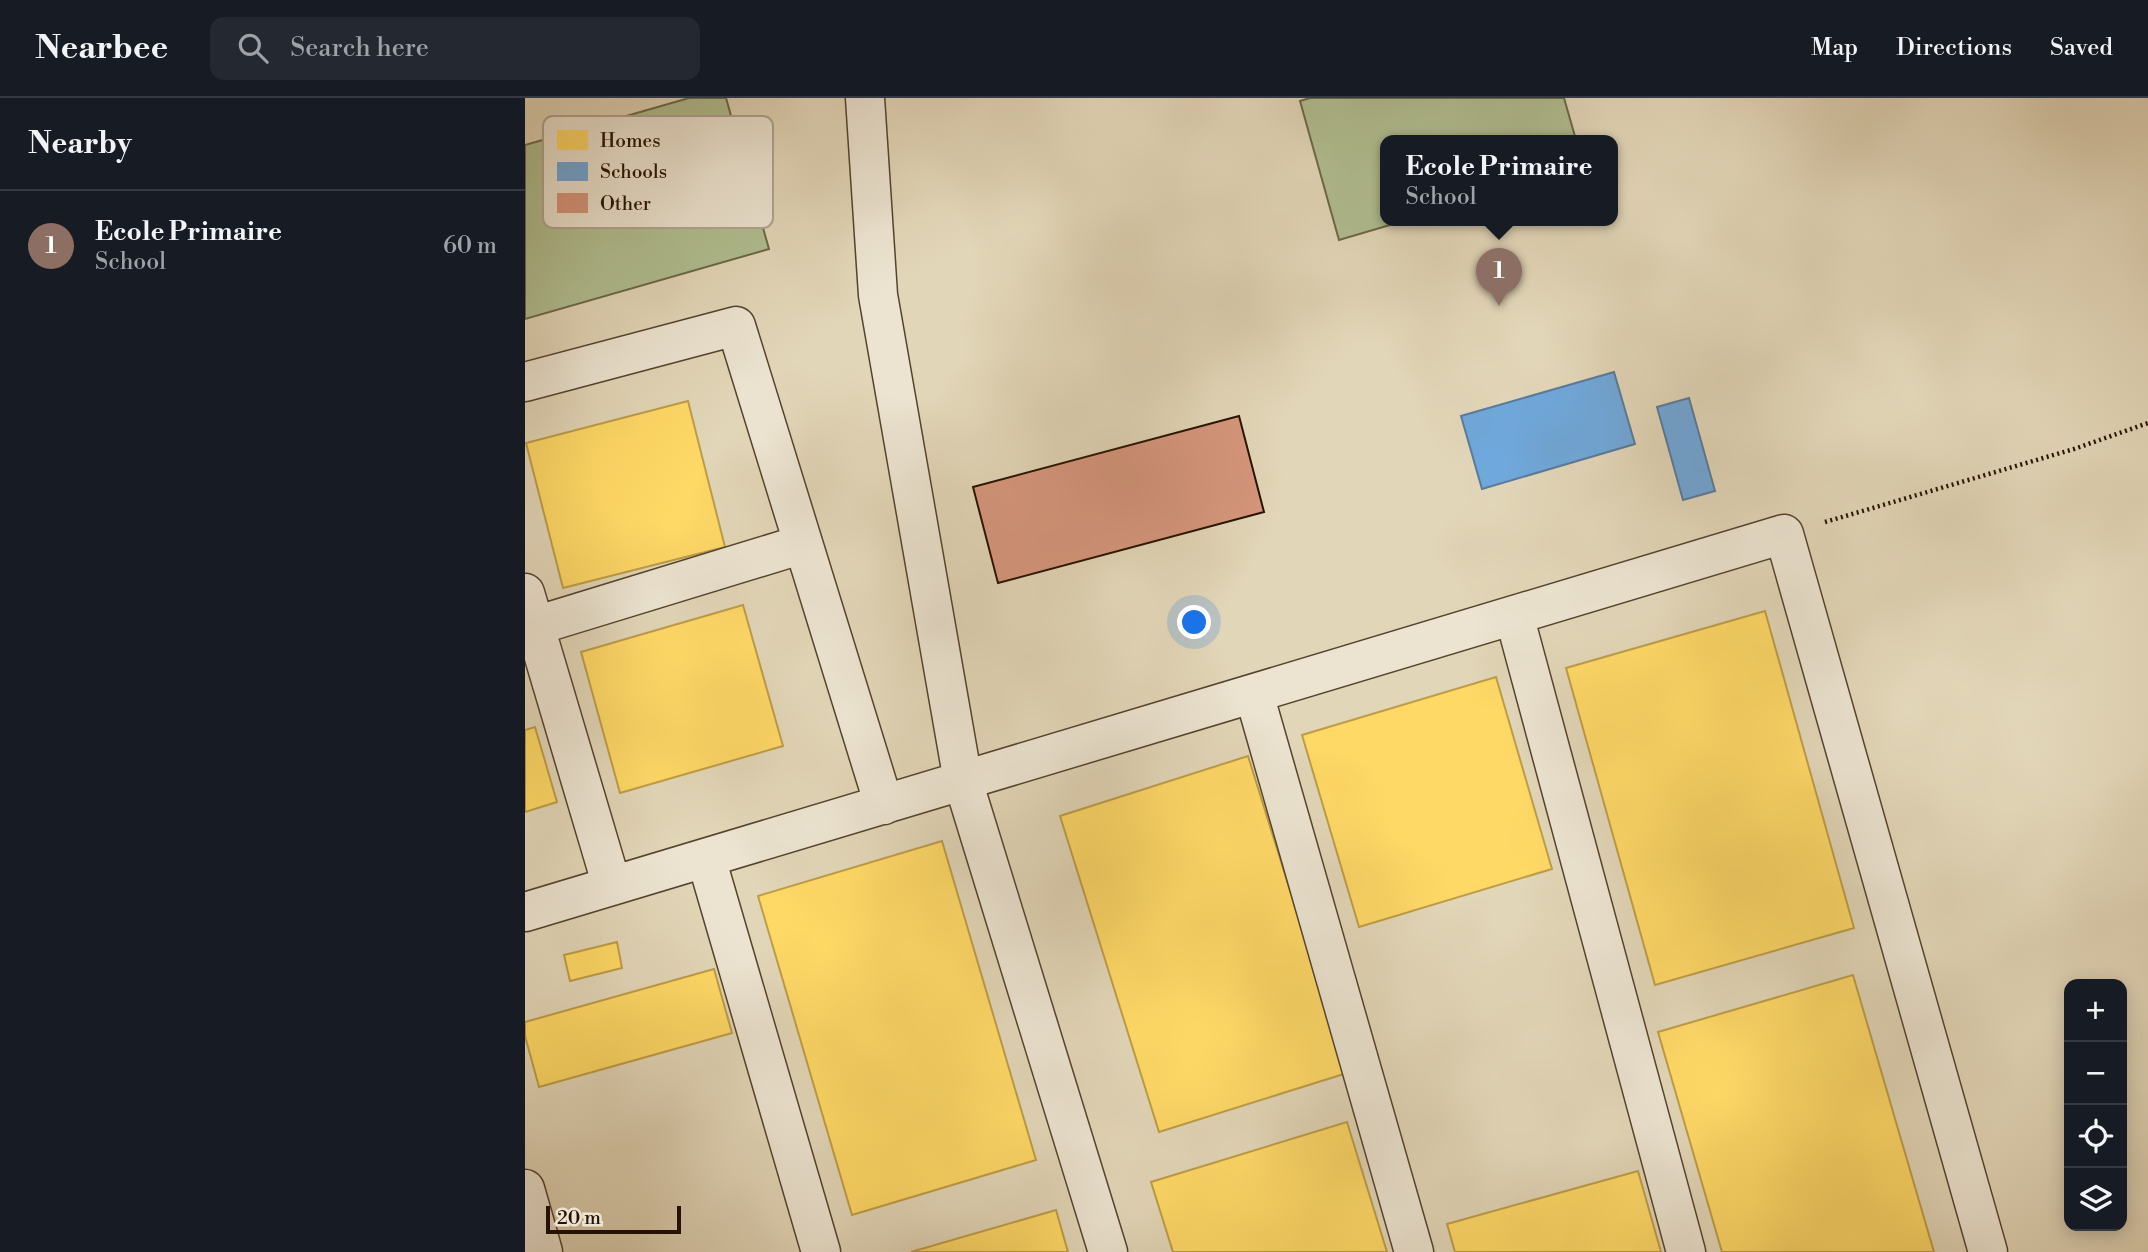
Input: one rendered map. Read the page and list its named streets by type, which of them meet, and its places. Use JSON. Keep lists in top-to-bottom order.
{
  "legend": ["Homes", "Schools", "Other"],
  "scale_bar": "20 m",
  "page": {
    "header": "Nearbee",
    "search": "Search here",
    "nav": ["Map", "Directions", "Saved"],
    "heading": "Nearby",
    "popup": ["Ecole Primaire", "School"],
    "list": [
      {
        "mark": "1",
        "name": "Ecole Primaire",
        "note": "School",
        "value": "60 m"
      }
    ],
    "pins": "1",
    "map_buttons": ["+", "−"],
    "scale": "20 m"
  }
}
